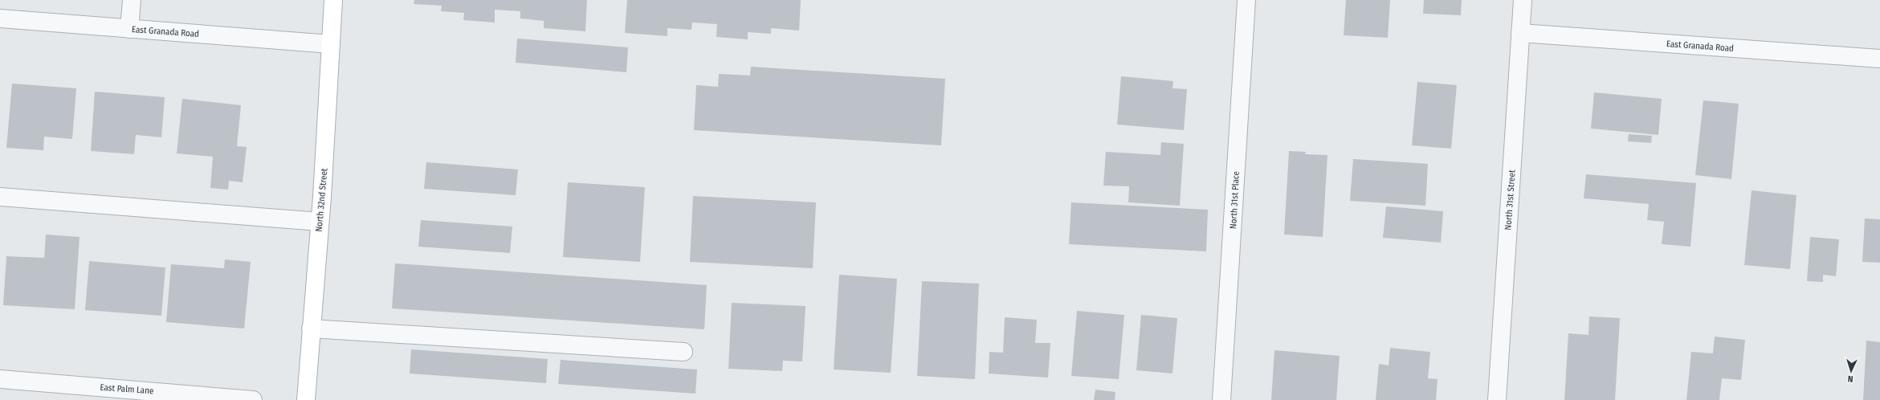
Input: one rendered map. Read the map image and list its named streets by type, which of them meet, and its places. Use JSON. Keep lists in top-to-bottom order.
{
  "streets": {
    "main road": ["North 32nd Street"],
    "street": [
      "East Granada Road",
      "North 31st Place",
      "North 31st Street",
      "East Palm Lane"
    ]
  },
  "crossings": [
    ["East Granada Road", "North 32nd Street"],
    ["East Granada Road", "North 31st Street"]
  ],
  "north": "bottom"
}
